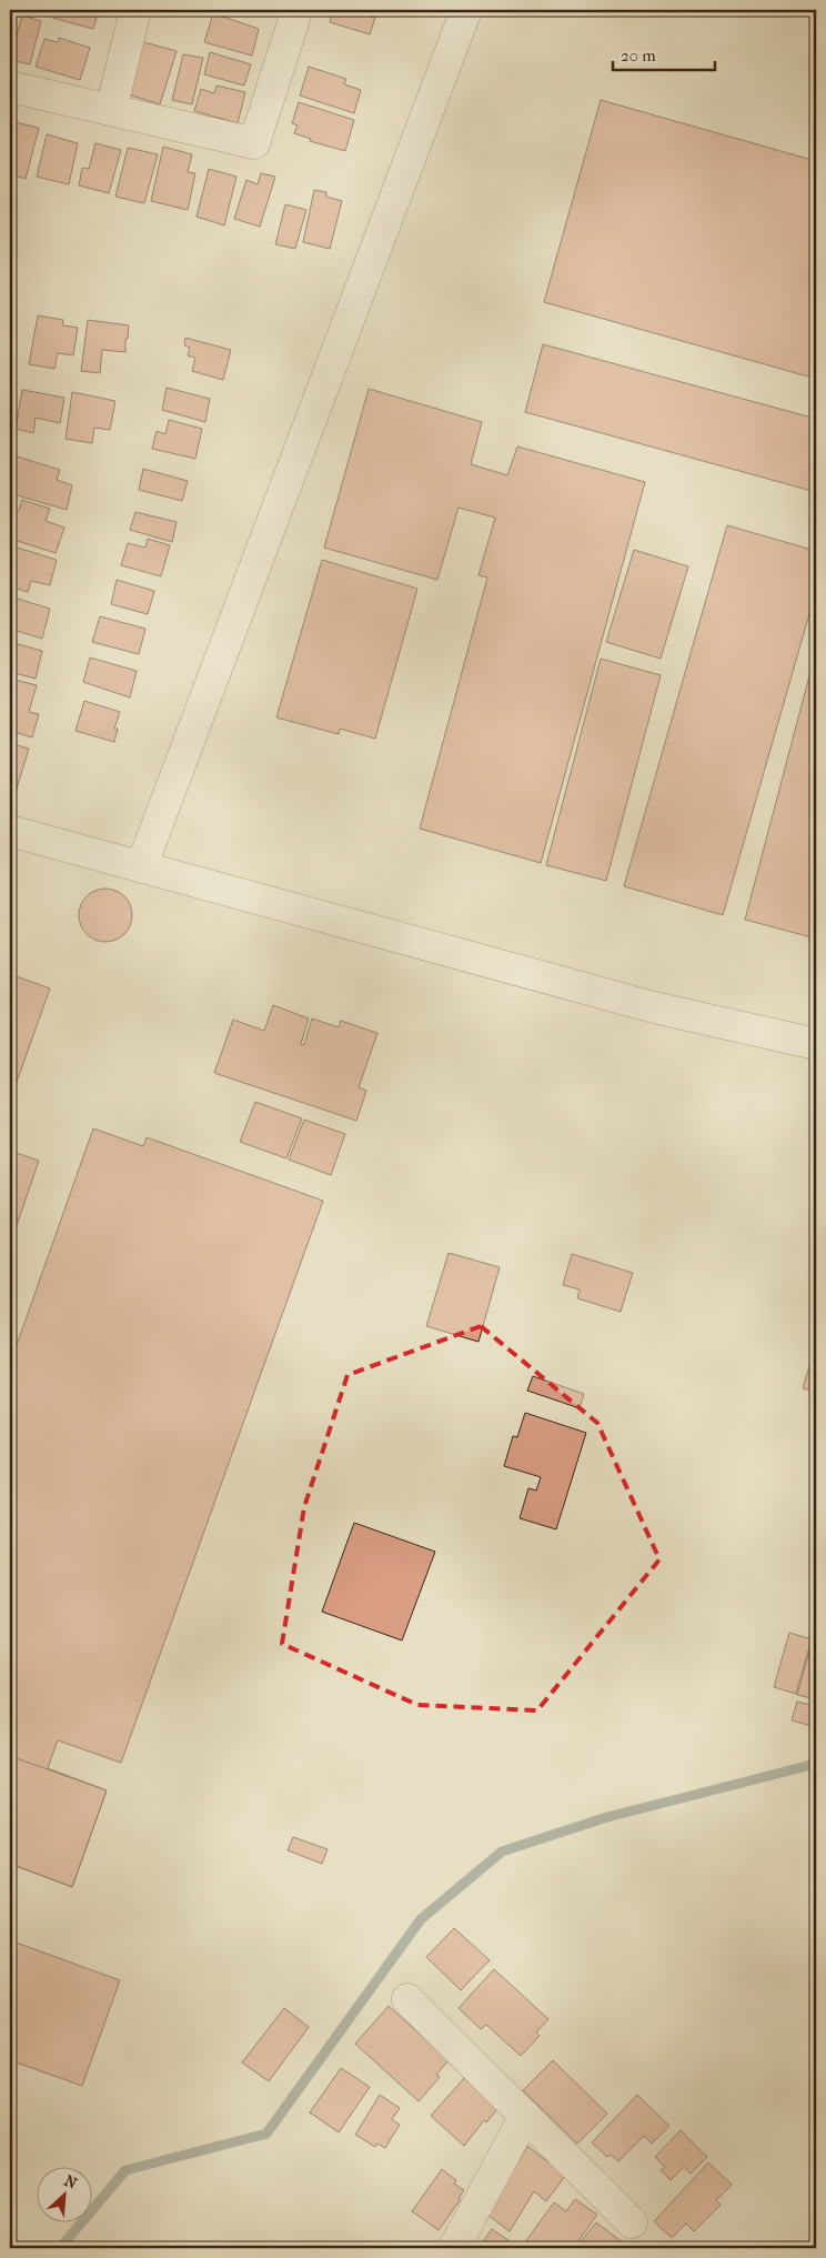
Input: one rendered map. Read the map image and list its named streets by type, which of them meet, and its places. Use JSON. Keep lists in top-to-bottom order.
{
  "scale_bar": "20 m",
  "north": "top right"
}
